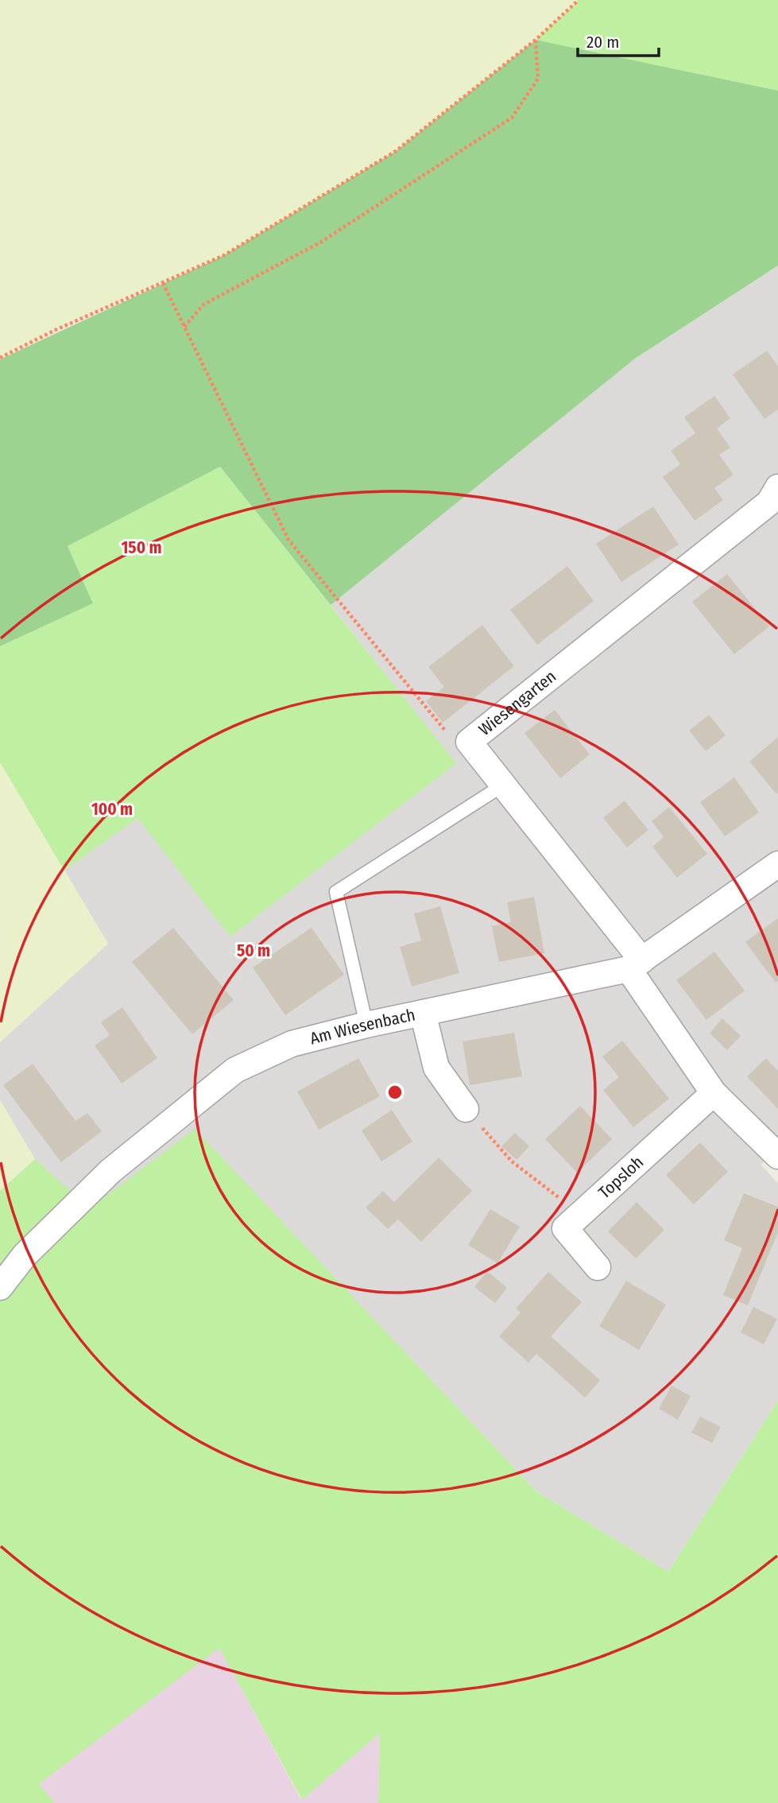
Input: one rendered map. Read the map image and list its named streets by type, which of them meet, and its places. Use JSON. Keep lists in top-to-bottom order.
{
  "streets": {
    "street": ["Wiesengarten", "Am Wiesenbach", "Topsloh"]
  },
  "crossings": [
    ["Wiesengarten", "Am Wiesenbach"]
  ],
  "scale_bar": "20 m",
  "rings": ["150 m", "100 m", "50 m"]
}
